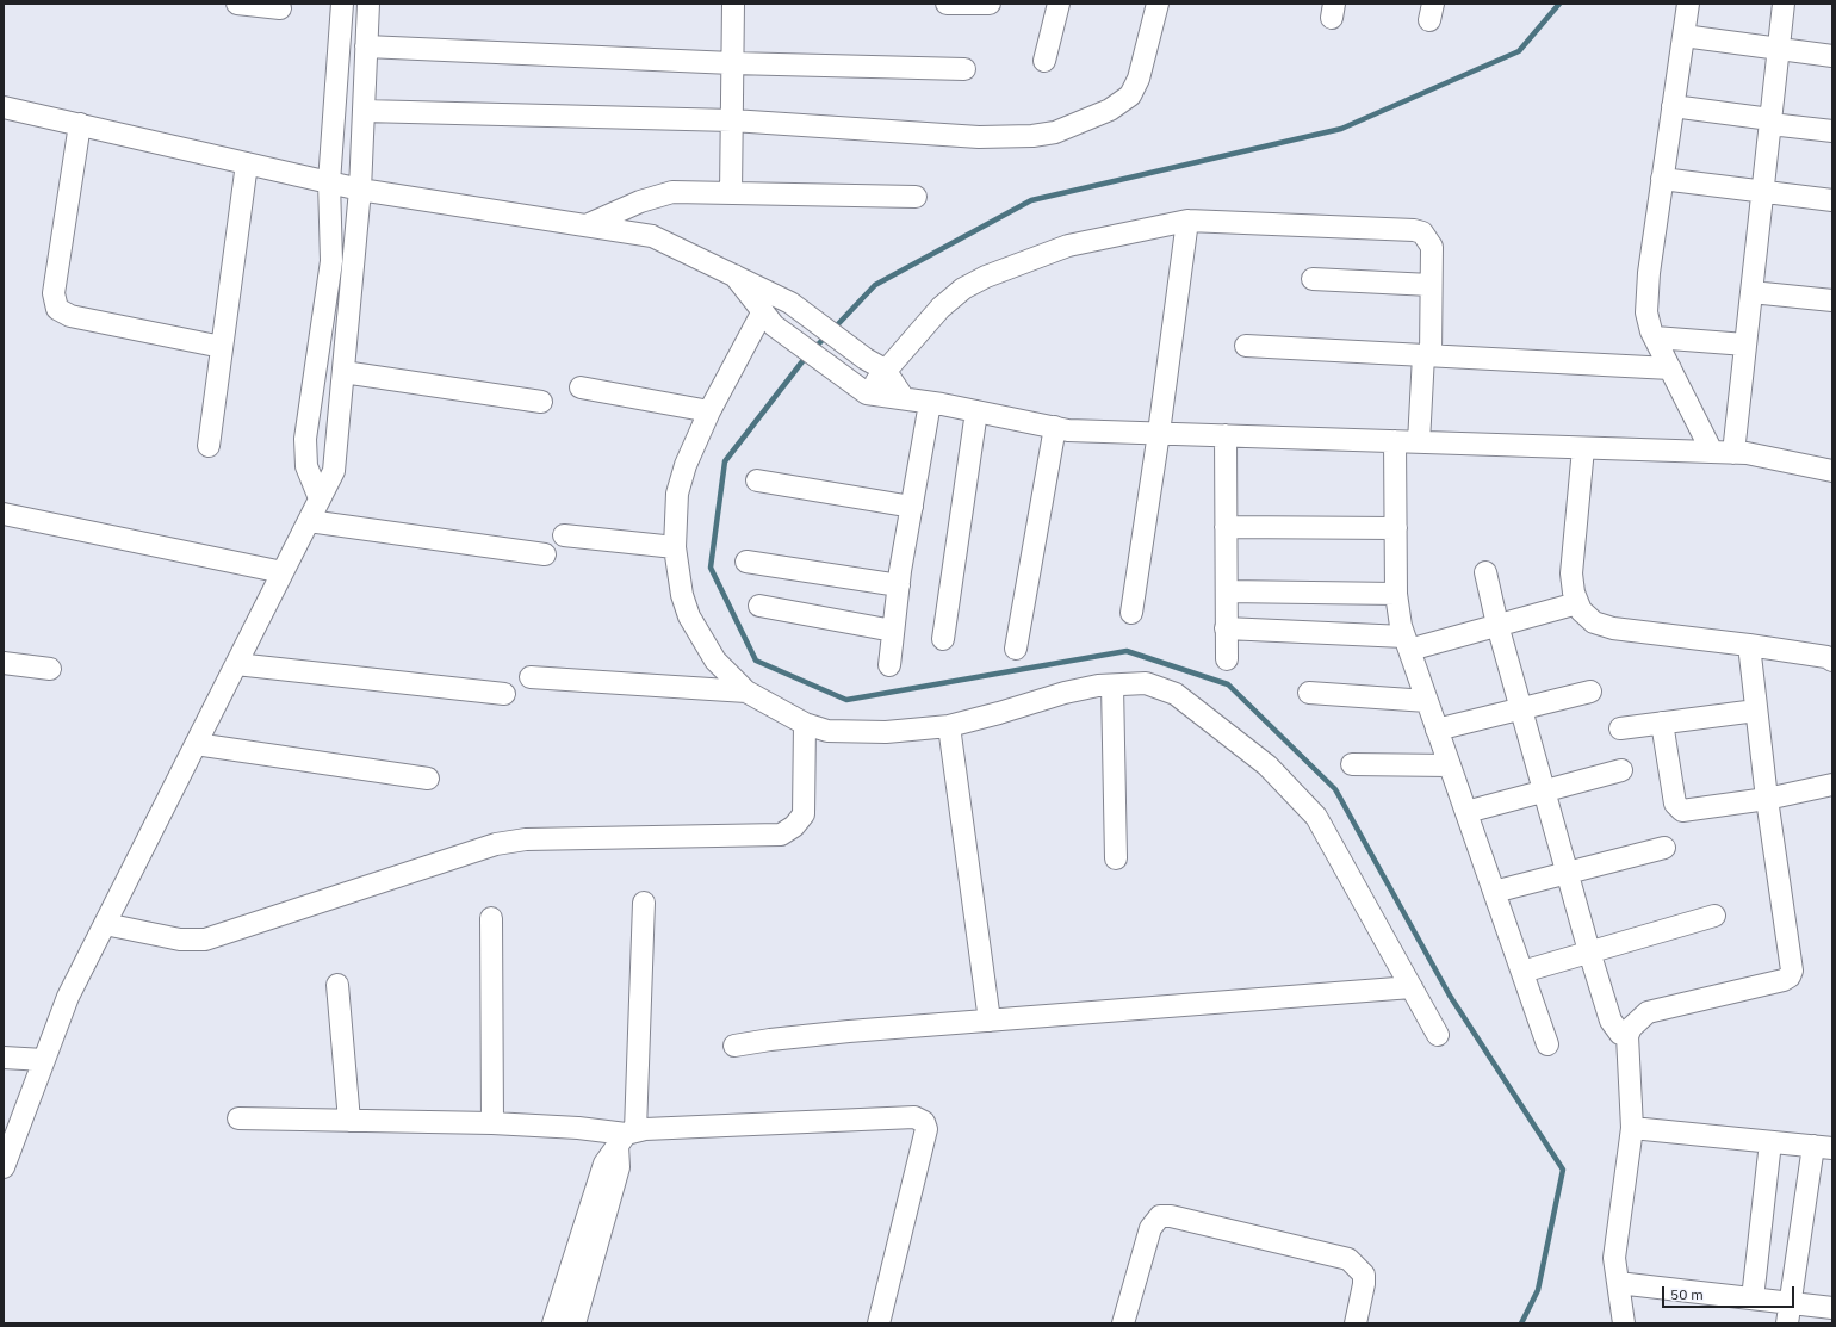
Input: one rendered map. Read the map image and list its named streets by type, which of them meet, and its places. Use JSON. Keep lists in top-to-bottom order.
{
  "scale_bar": "50 m"
}
